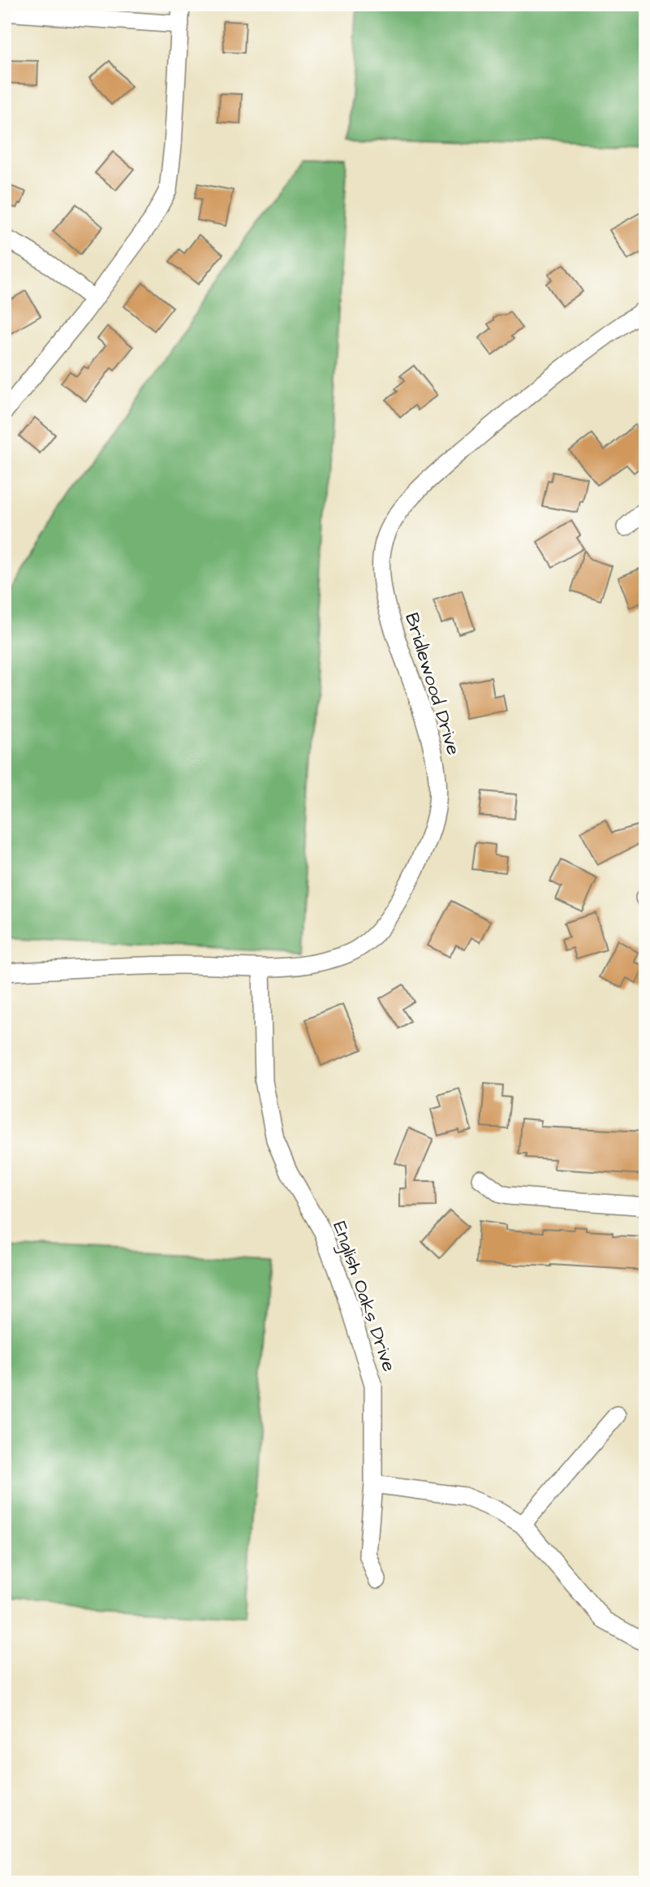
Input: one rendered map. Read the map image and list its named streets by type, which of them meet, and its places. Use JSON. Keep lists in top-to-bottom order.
{
  "streets": {
    "street": ["Bridlewood Drive", "English Oaks Drive"]
  },
  "crossings": [
    ["Bridlewood Drive", "English Oaks Drive"]
  ]
}
